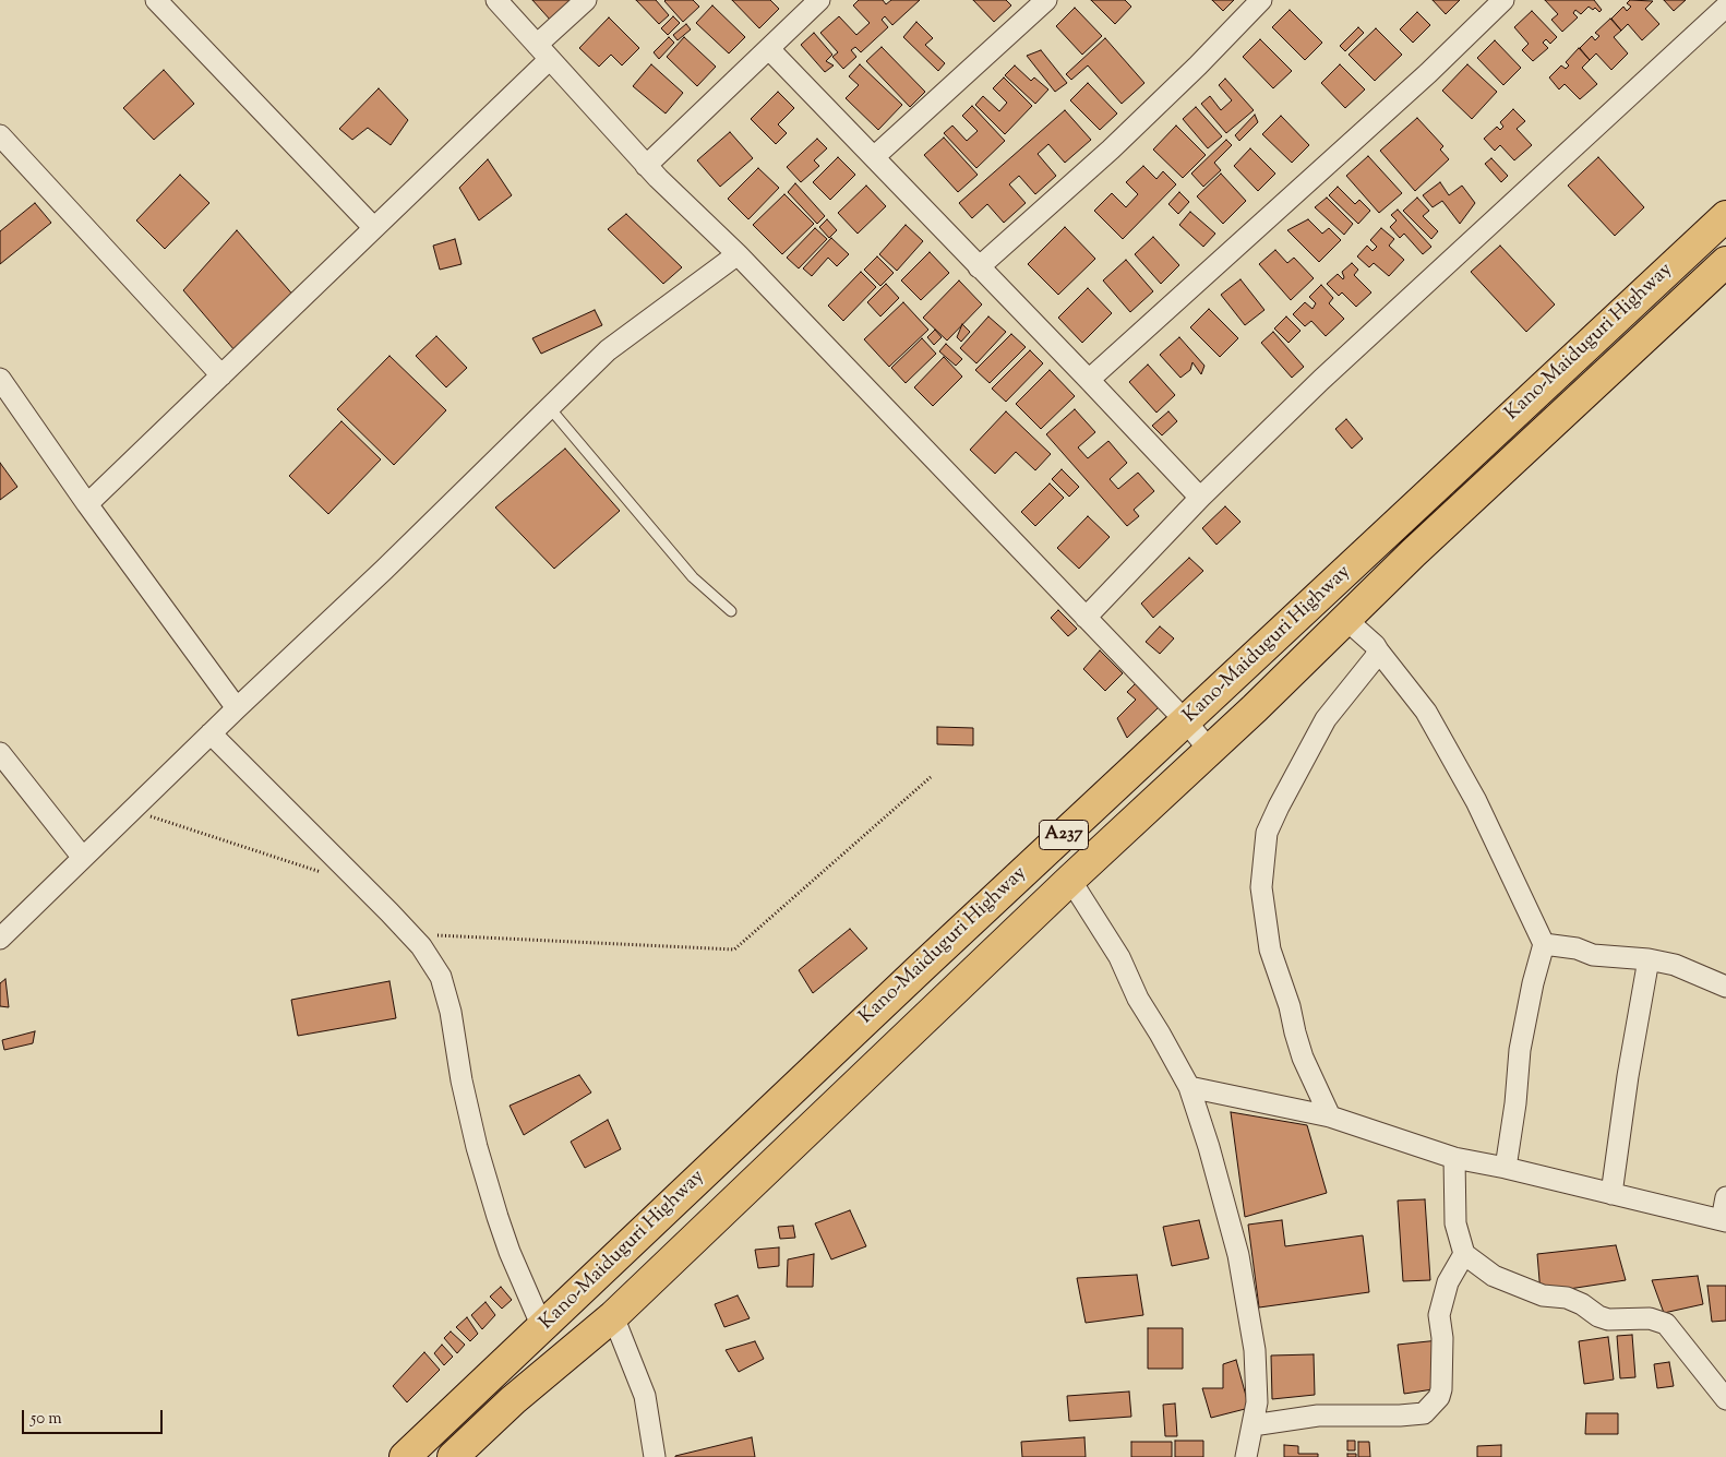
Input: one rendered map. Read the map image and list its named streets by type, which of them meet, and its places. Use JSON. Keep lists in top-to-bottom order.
{
  "streets": {
    "highway": ["Kano-Maiduguri Highway", "A237"]
  },
  "scale_bar": "50 m"
}
